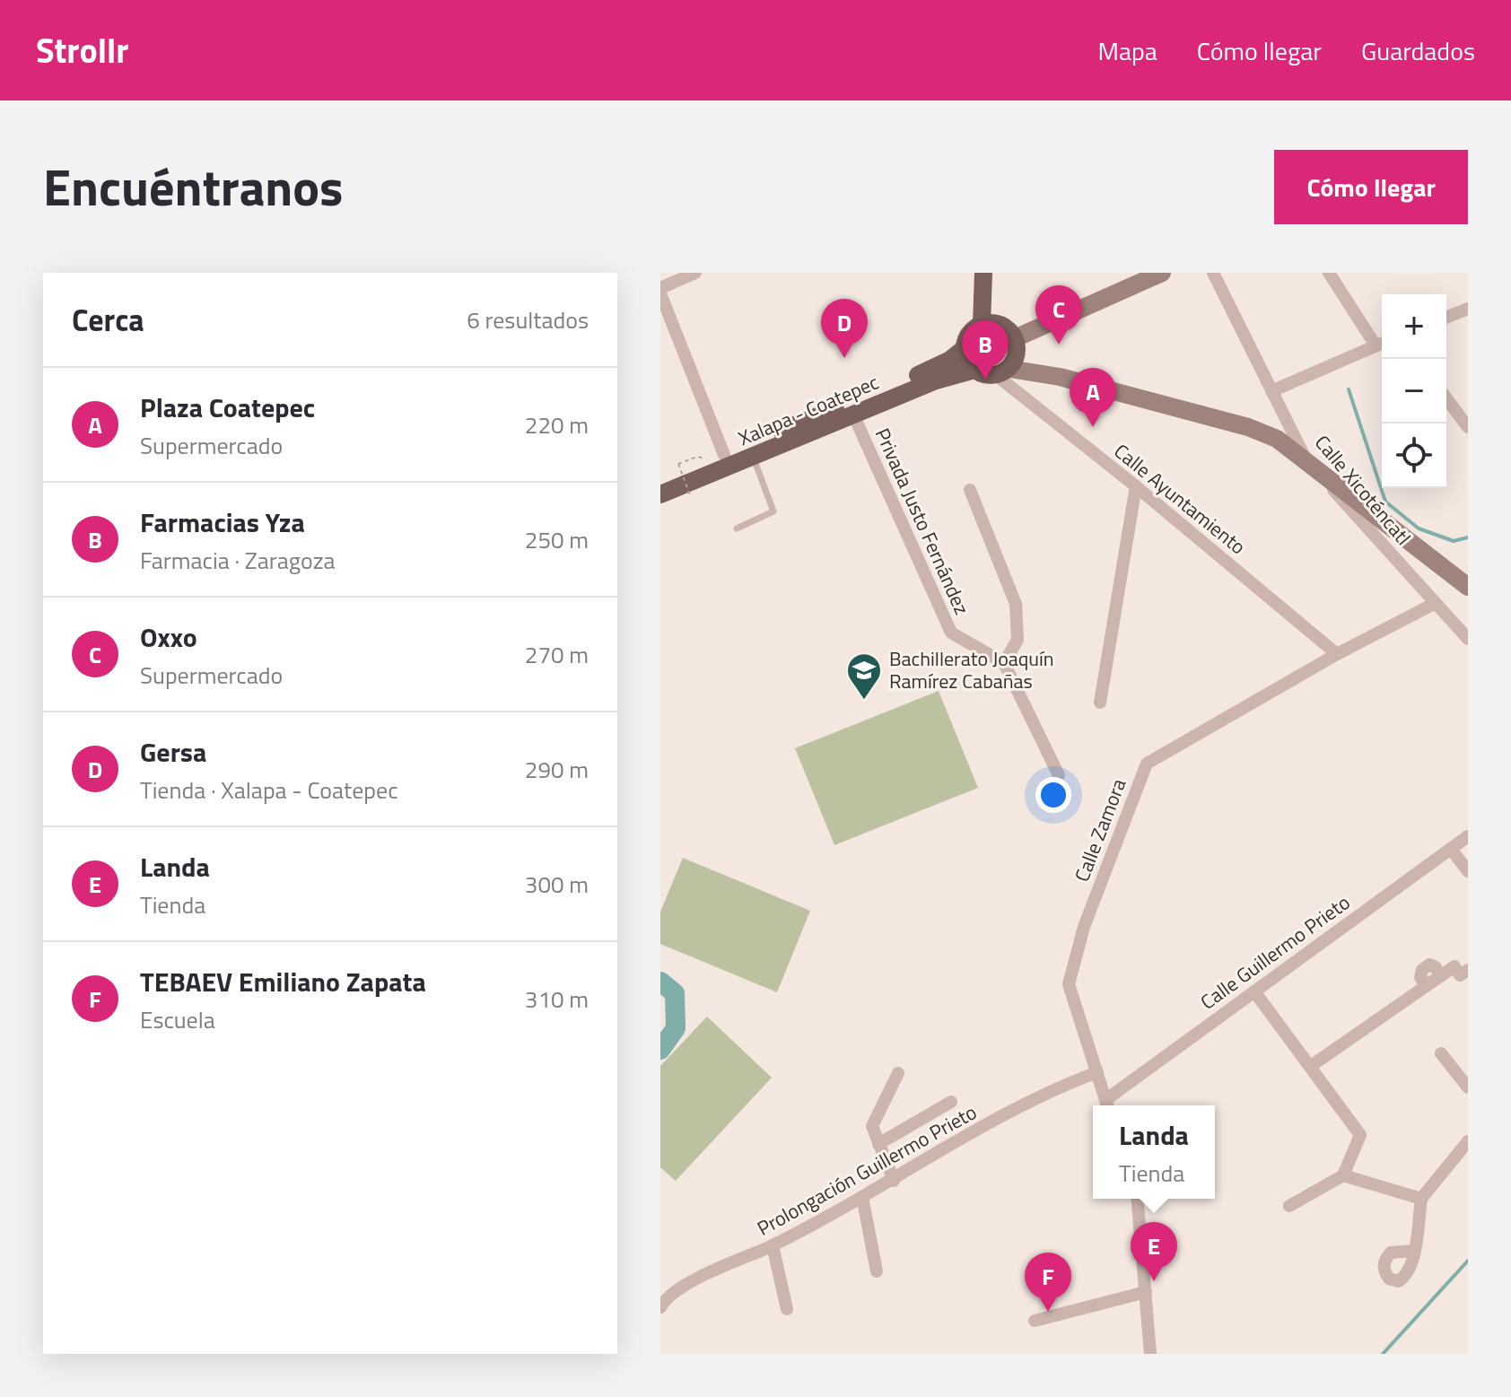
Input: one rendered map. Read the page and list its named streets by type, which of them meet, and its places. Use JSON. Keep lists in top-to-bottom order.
{
  "streets": {
    "main road": ["Xalapa - Coatepec"],
    "street": [
      "Calle Xicoténcatl",
      "Calle Ayuntamiento",
      "Privada Justo Fernández",
      "Calle Zamora",
      "Calle Guillermo Prieto",
      "Prolongación Guillermo Prieto"
    ]
  },
  "crossings": [
    ["Xalapa - Coatepec", "Calle Ayuntamiento"],
    ["Xalapa - Coatepec", "Privada Justo Fernández"],
    ["Calle Xicoténcatl", "Calle Zamora"],
    ["Calle Ayuntamiento", "Calle Zamora"],
    ["Calle Zamora", "Calle Guillermo Prieto"],
    ["Calle Zamora", "Prolongación Guillermo Prieto"]
  ],
  "places": {
    "school or university": ["Bachillerato Joaquín Ramírez Cabañas"]
  },
  "page": {
    "header": "Strollr",
    "nav": ["Mapa", "Cómo llegar", "Guardados"],
    "title": "Encuéntranos",
    "buttons": "Cómo llegar",
    "heading": ["Cerca", "6 resultados"],
    "pins": [
      "C",
      "D",
      "B",
      "A",
      "E",
      "F"
    ],
    "map_buttons": ["+", "−"],
    "list": [
      {
        "mark": "A",
        "name": "Plaza Coatepec",
        "note": "Supermercado",
        "value": "220 m"
      },
      {
        "mark": "B",
        "name": "Farmacias Yza",
        "note": "Farmacia · Zaragoza",
        "value": "250 m"
      },
      {
        "mark": "C",
        "name": "Oxxo",
        "note": "Supermercado",
        "value": "270 m"
      },
      {
        "mark": "D",
        "name": "Gersa",
        "note": "Tienda · Xalapa - Coatepec",
        "value": "290 m"
      },
      {
        "mark": "E",
        "name": "Landa",
        "note": "Tienda",
        "value": "300 m"
      },
      {
        "mark": "F",
        "name": "TEBAEV Emiliano Zapata",
        "note": "Escuela",
        "value": "310 m"
      }
    ],
    "popup": ["Landa", "Tienda"]
  }
}
